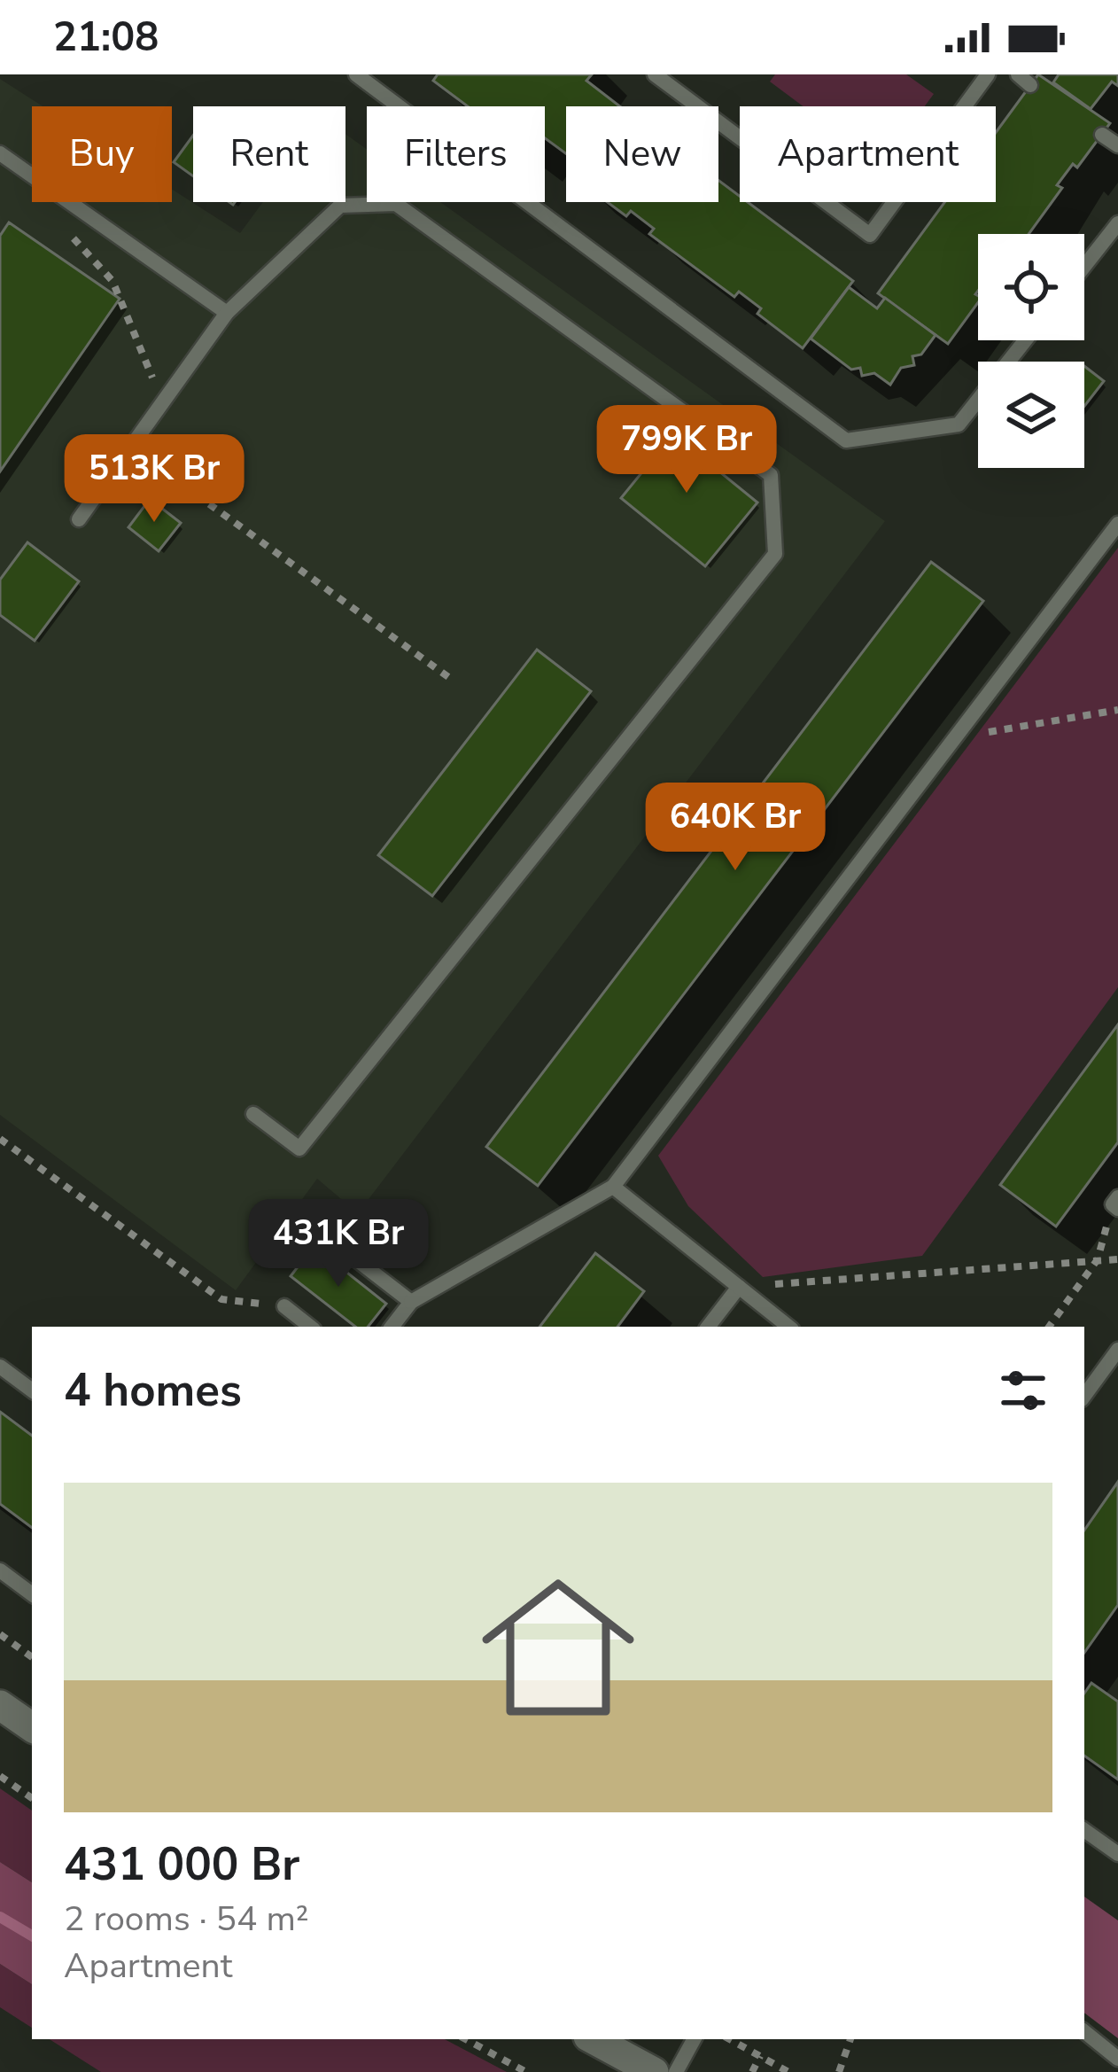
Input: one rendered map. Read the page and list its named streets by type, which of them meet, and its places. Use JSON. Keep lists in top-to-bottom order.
{
  "page": {
    "status": "21:08",
    "chip": [
      "Buy",
      "Rent",
      "Filters",
      "New",
      "Apartment"
    ],
    "price": [
      "799K Br",
      "513K Br",
      "640K Br",
      "431K Br"
    ],
    "heading": "4 homes",
    "list": [
      {
        "name": "431 000 Br",
        "note": "2 rooms · 54 m² · Apartment"
      }
    ]
  }
}
